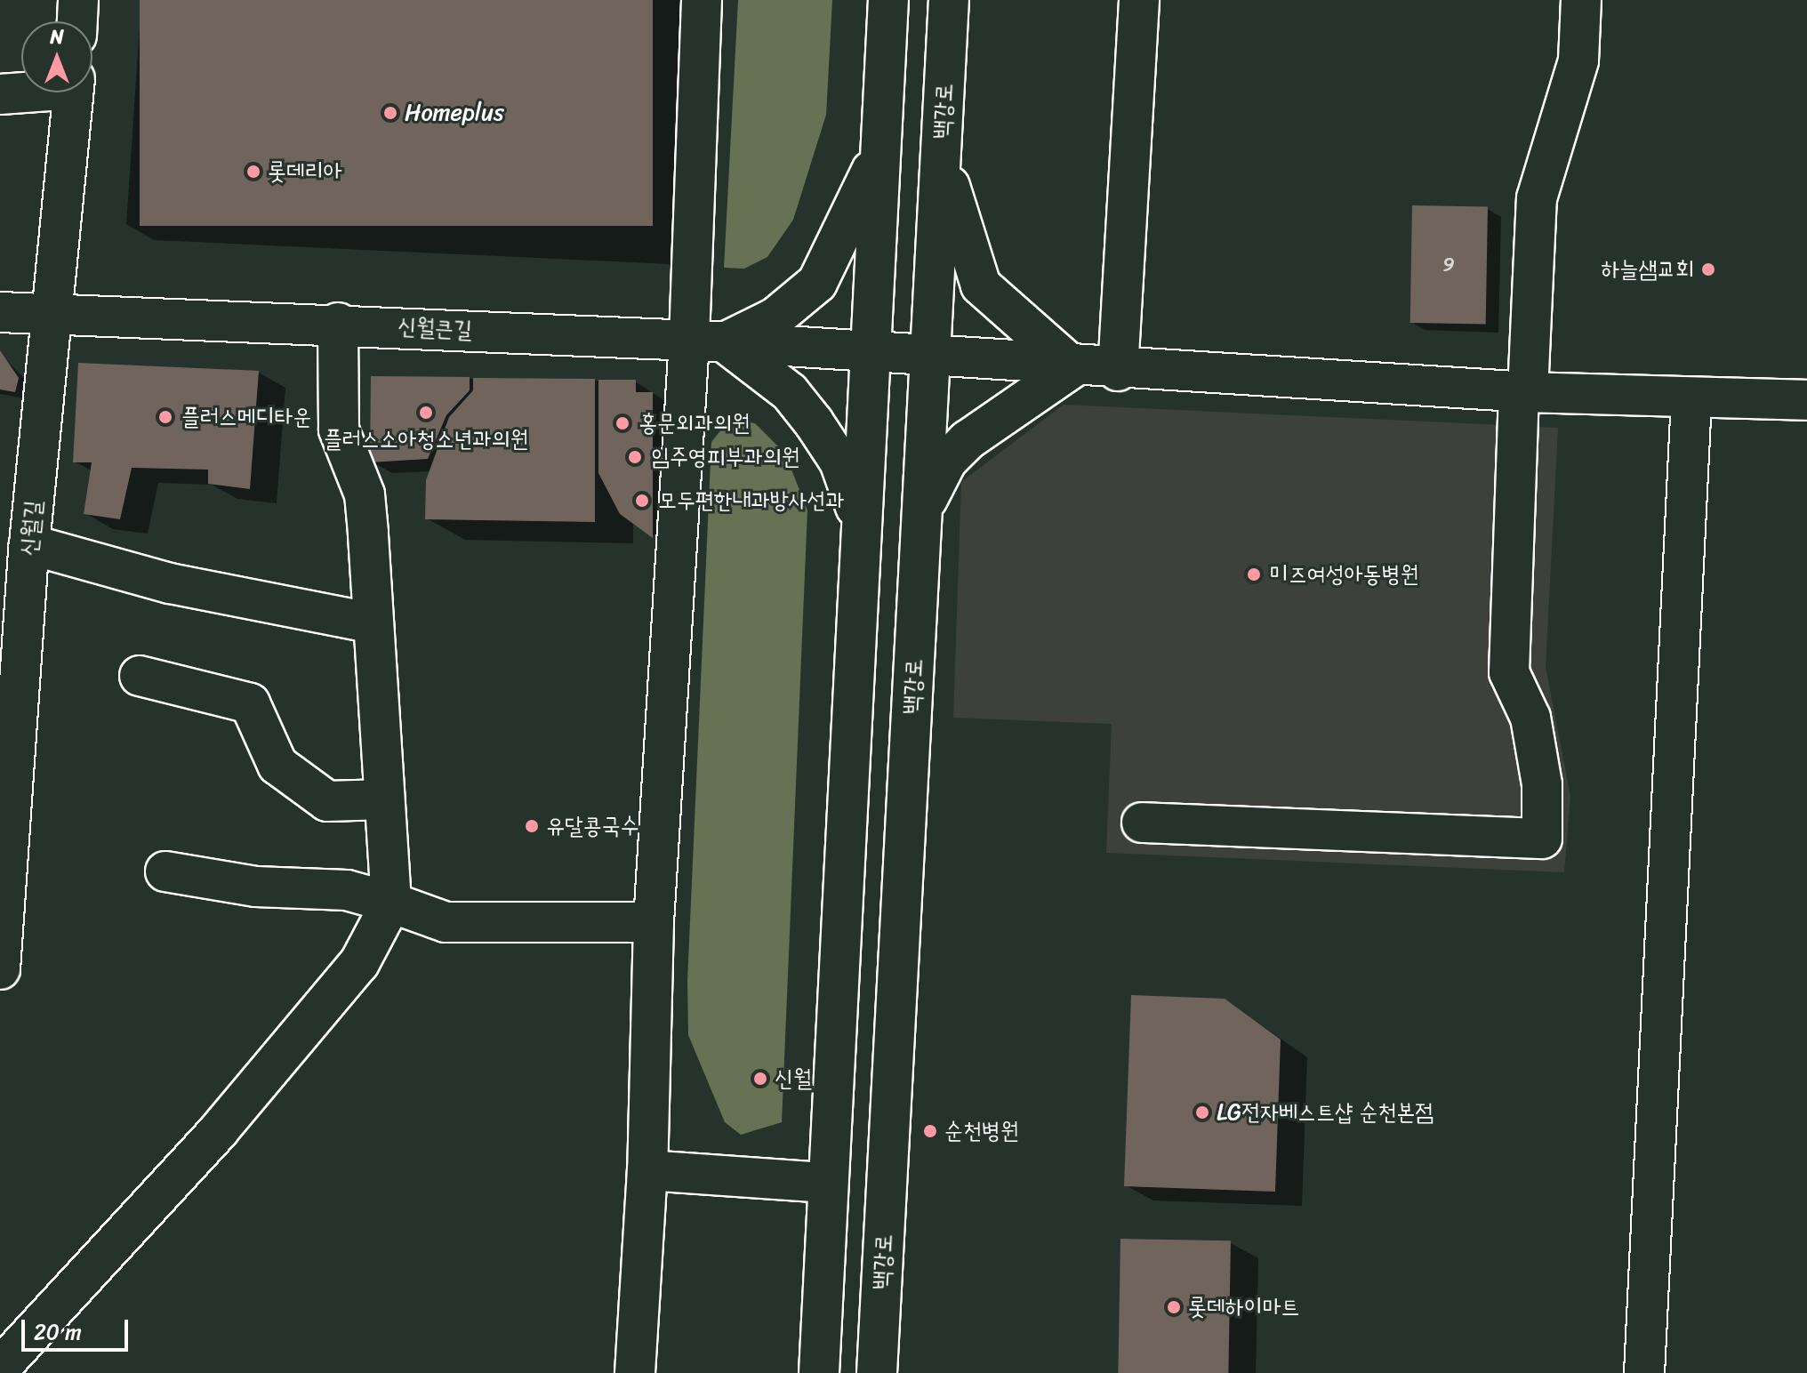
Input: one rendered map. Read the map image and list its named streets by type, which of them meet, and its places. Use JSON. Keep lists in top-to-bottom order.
{
  "streets": {
    "street": ["백강로", "신월큰길", "신월길"]
  },
  "crossings": [
    ["백강로", "신월큰길"],
    ["신월큰길", "신월길"]
  ],
  "places": [
    "Homeplus",
    "롯데리아",
    "하늘샘교회",
    "플러스소아청소년과의원",
    "플러스메디타운",
    "홍문외과의원",
    "임주영피부과의원",
    "모두편한내과방사선과",
    "미즈여성아동병원",
    "유달콩국수",
    "신월",
    "LG전자베스트샵 순천본점",
    "순천병원",
    "롯데하이마트"
  ],
  "house_numbers": ["9"],
  "scale_bar": "20 m",
  "north": "top"
}
